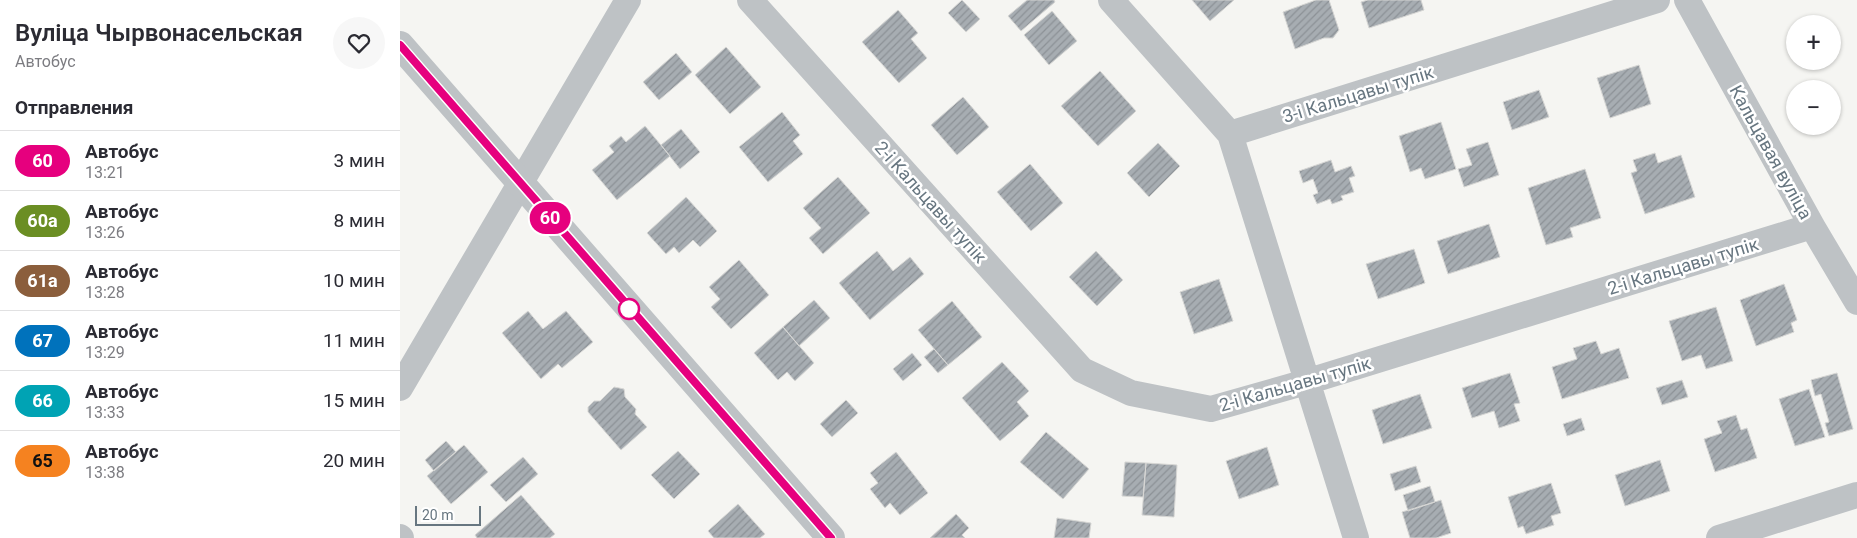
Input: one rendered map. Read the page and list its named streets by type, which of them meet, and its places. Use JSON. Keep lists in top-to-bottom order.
{
  "streets": {
    "street": ["3-і Кальцавы тупік", "Кальцавая вуліца", "2-і Кальцавы тупік"]
  },
  "crossings": [
    ["Кальцавая вуліца", "2-і Кальцавы тупік"]
  ],
  "lines": ["bus line 60"],
  "scale_bar": "20 m",
  "page": {
    "heading": [
      ["Вуліца Чырвонасельская", "Автобус"],
      "Отправления"
    ],
    "on_map": "60",
    "map_buttons": ["+", "−"],
    "list": [
      {
        "mark": "60",
        "name": "Автобус",
        "note": "13:21",
        "value": "3 мин"
      },
      {
        "mark": "60а",
        "name": "Автобус",
        "note": "13:26",
        "value": "8 мин"
      },
      {
        "mark": "61а",
        "name": "Автобус",
        "note": "13:28",
        "value": "10 мин"
      },
      {
        "mark": "67",
        "name": "Автобус",
        "note": "13:29",
        "value": "11 мин"
      },
      {
        "mark": "66",
        "name": "Автобус",
        "note": "13:33",
        "value": "15 мин"
      },
      {
        "mark": "65",
        "name": "Автобус",
        "note": "13:38",
        "value": "20 мин"
      }
    ],
    "scale": "20 m"
  }
}
